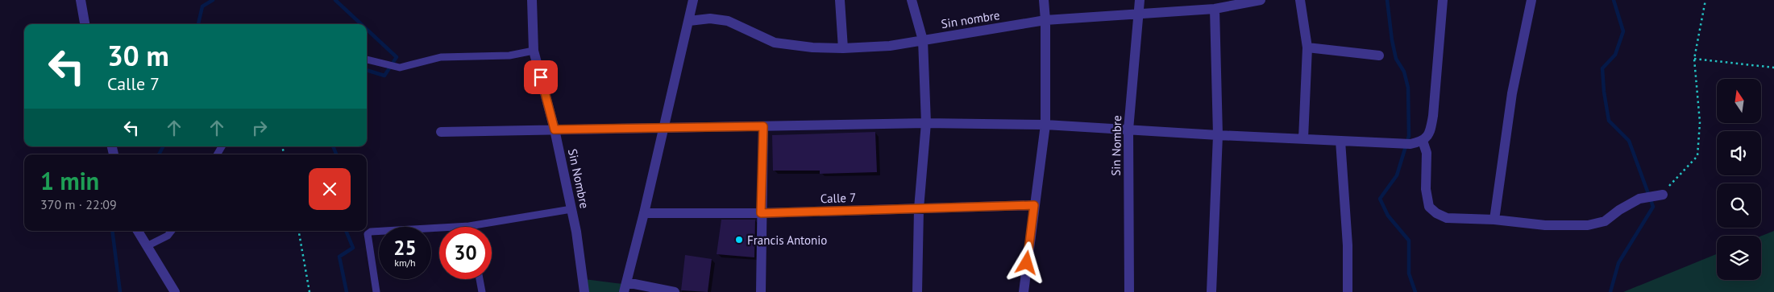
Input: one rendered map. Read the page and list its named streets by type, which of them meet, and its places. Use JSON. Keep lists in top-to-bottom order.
{
  "streets": {
    "street": ["Sin nombre", "Sin Nombre", "Calle 7"]
  },
  "crossings": [
    ["Sin nombre", "Sin Nombre"]
  ],
  "places": ["Francis Antonio"],
  "north": "top",
  "page": {
    "turn": ["30 m", "Calle 7"],
    "heading": ["1 min", "370 m · 22:09"],
    "speed": "25 km/h",
    "limit": "30"
  }
}
